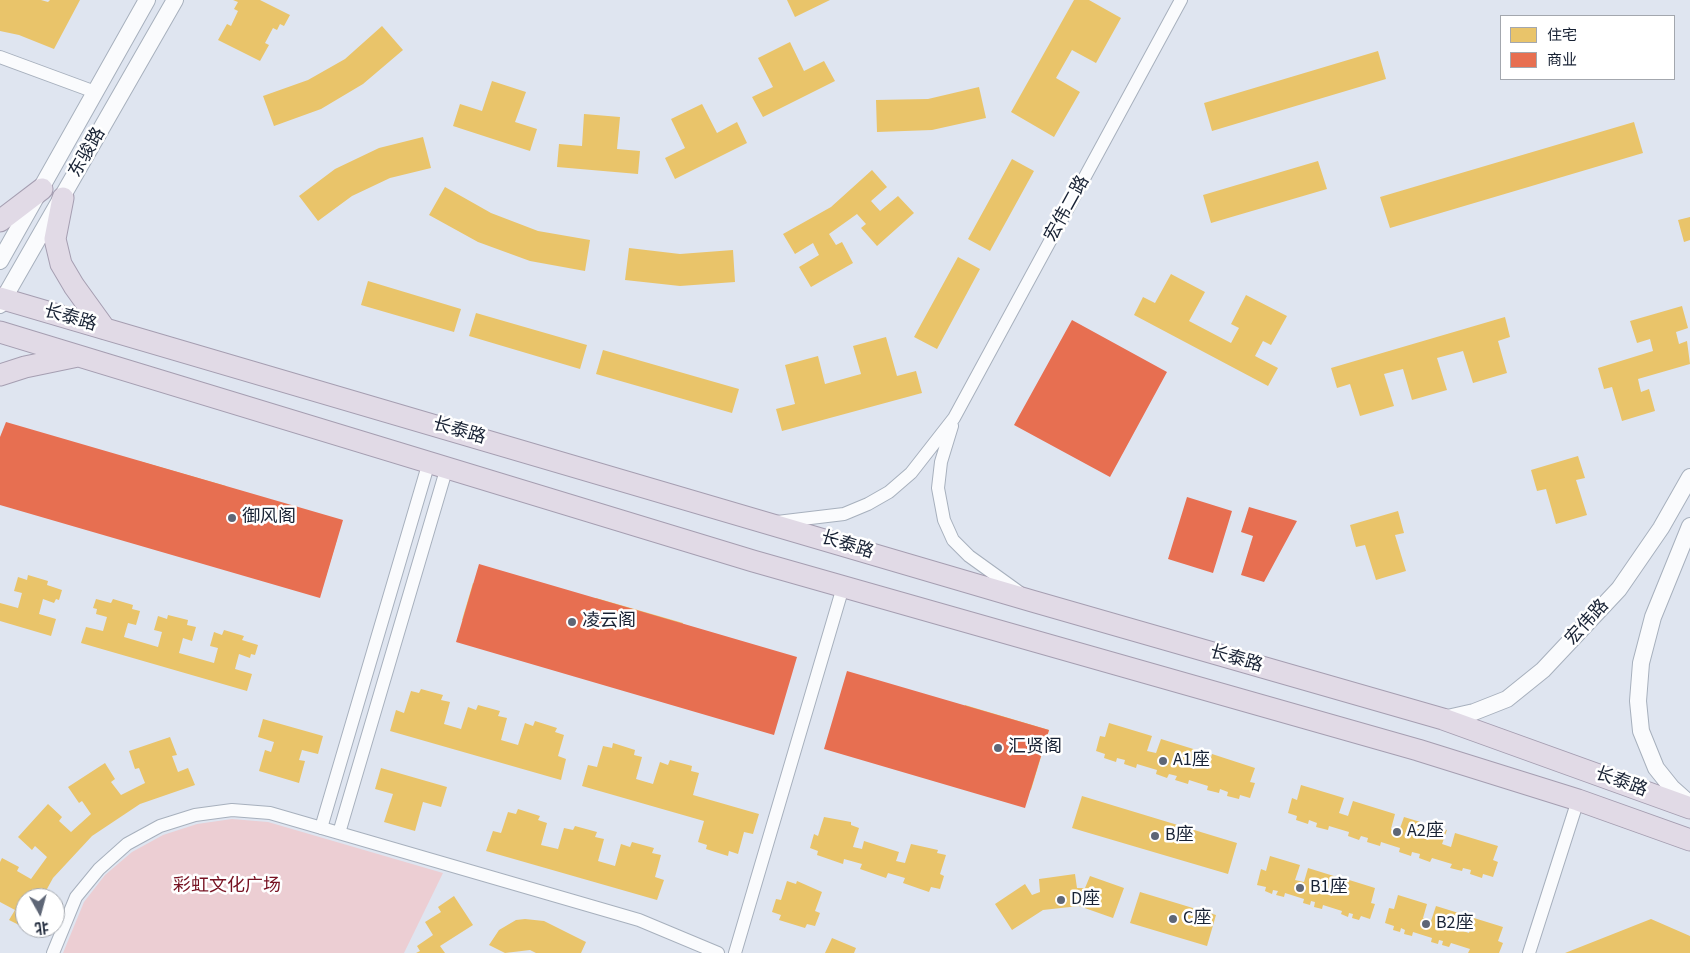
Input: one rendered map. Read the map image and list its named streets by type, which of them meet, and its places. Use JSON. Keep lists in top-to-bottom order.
{
  "streets": {
    "highway": ["长泰路"],
    "street": ["东骏路", "宏伟二路", "宏伟路"]
  },
  "crossings": [
    ["东骏路", "长泰路"],
    ["长泰路", "宏伟路"]
  ],
  "parks": ["彩虹文化广场"],
  "places": [
    "御风阁",
    "凌云阁",
    "汇贤阁",
    "A1座",
    "A2座",
    "B座",
    "B1座",
    "D座",
    "C座",
    "B2座"
  ],
  "legend": ["住宅", "商业"],
  "north": "bottom"
}
